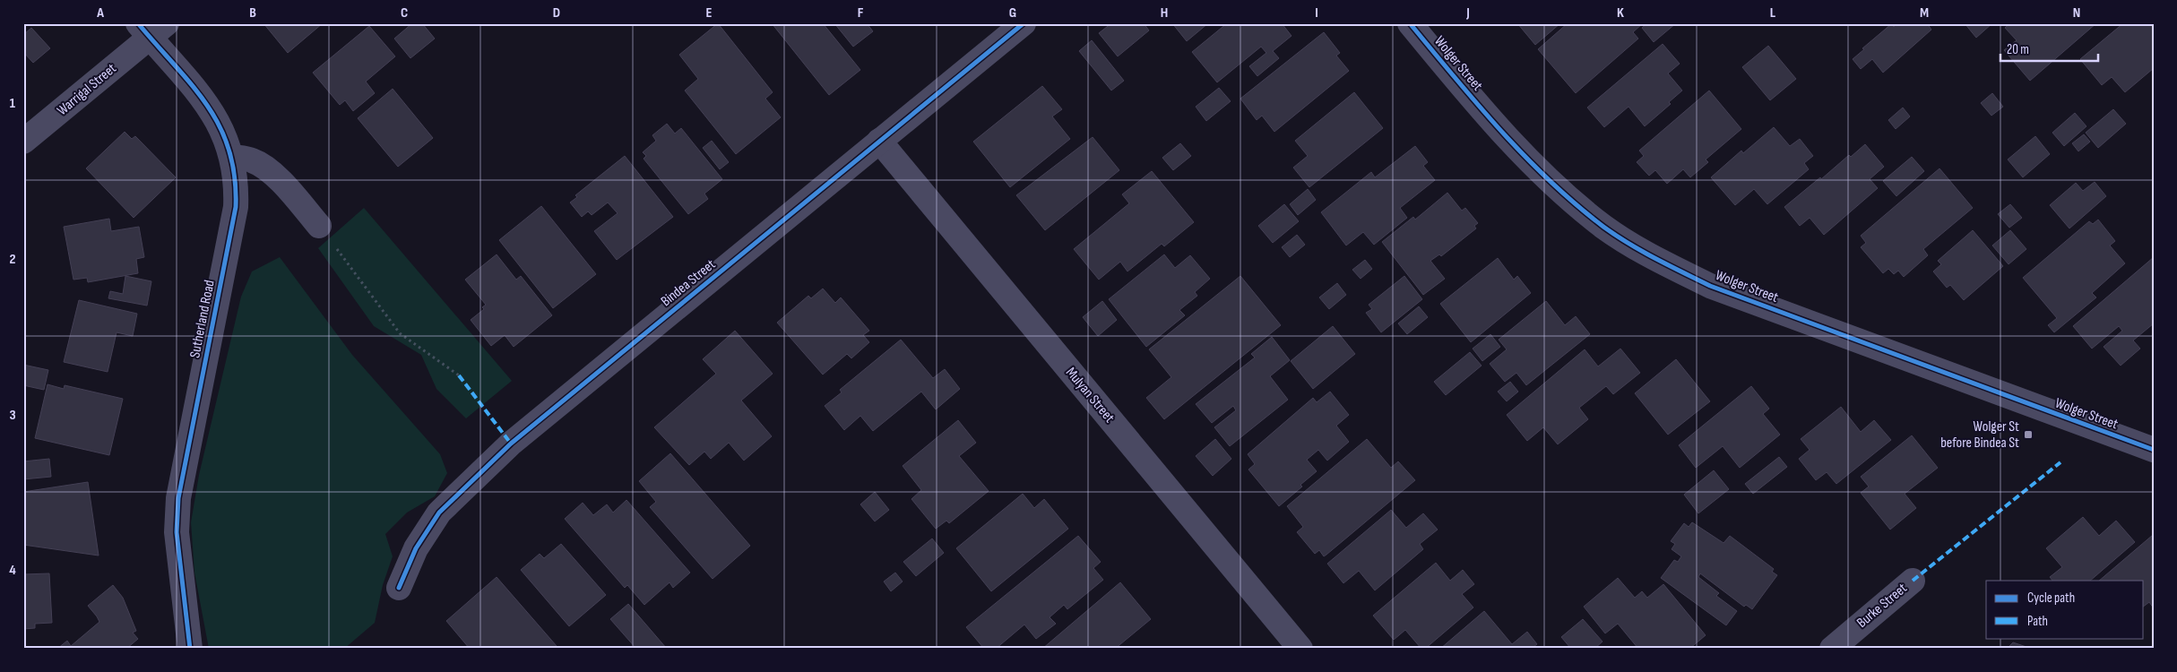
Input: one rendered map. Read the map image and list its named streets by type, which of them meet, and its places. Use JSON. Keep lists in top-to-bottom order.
{
  "streets": {
    "street": [
      "Wolger Street",
      "Warrigal Street",
      "Bindea Street",
      "Sutherland Road",
      "Mulyan Street",
      "Burke Street"
    ]
  },
  "crossings": [
    ["Warrigal Street", "Sutherland Road"],
    ["Bindea Street", "Mulyan Street"]
  ],
  "places": {
    "transit": ["Wolger St before Bindea St"]
  },
  "legend": ["Cycle path", "Path"],
  "scale_bar": "20 m",
  "grid": {
    "columns": [
      "A",
      "B",
      "C",
      "D",
      "E",
      "F",
      "G",
      "H",
      "I",
      "J",
      "K",
      "L",
      "M",
      "N"
    ],
    "rows": [
      "1",
      "2",
      "3",
      "4"
    ]
  }
}
